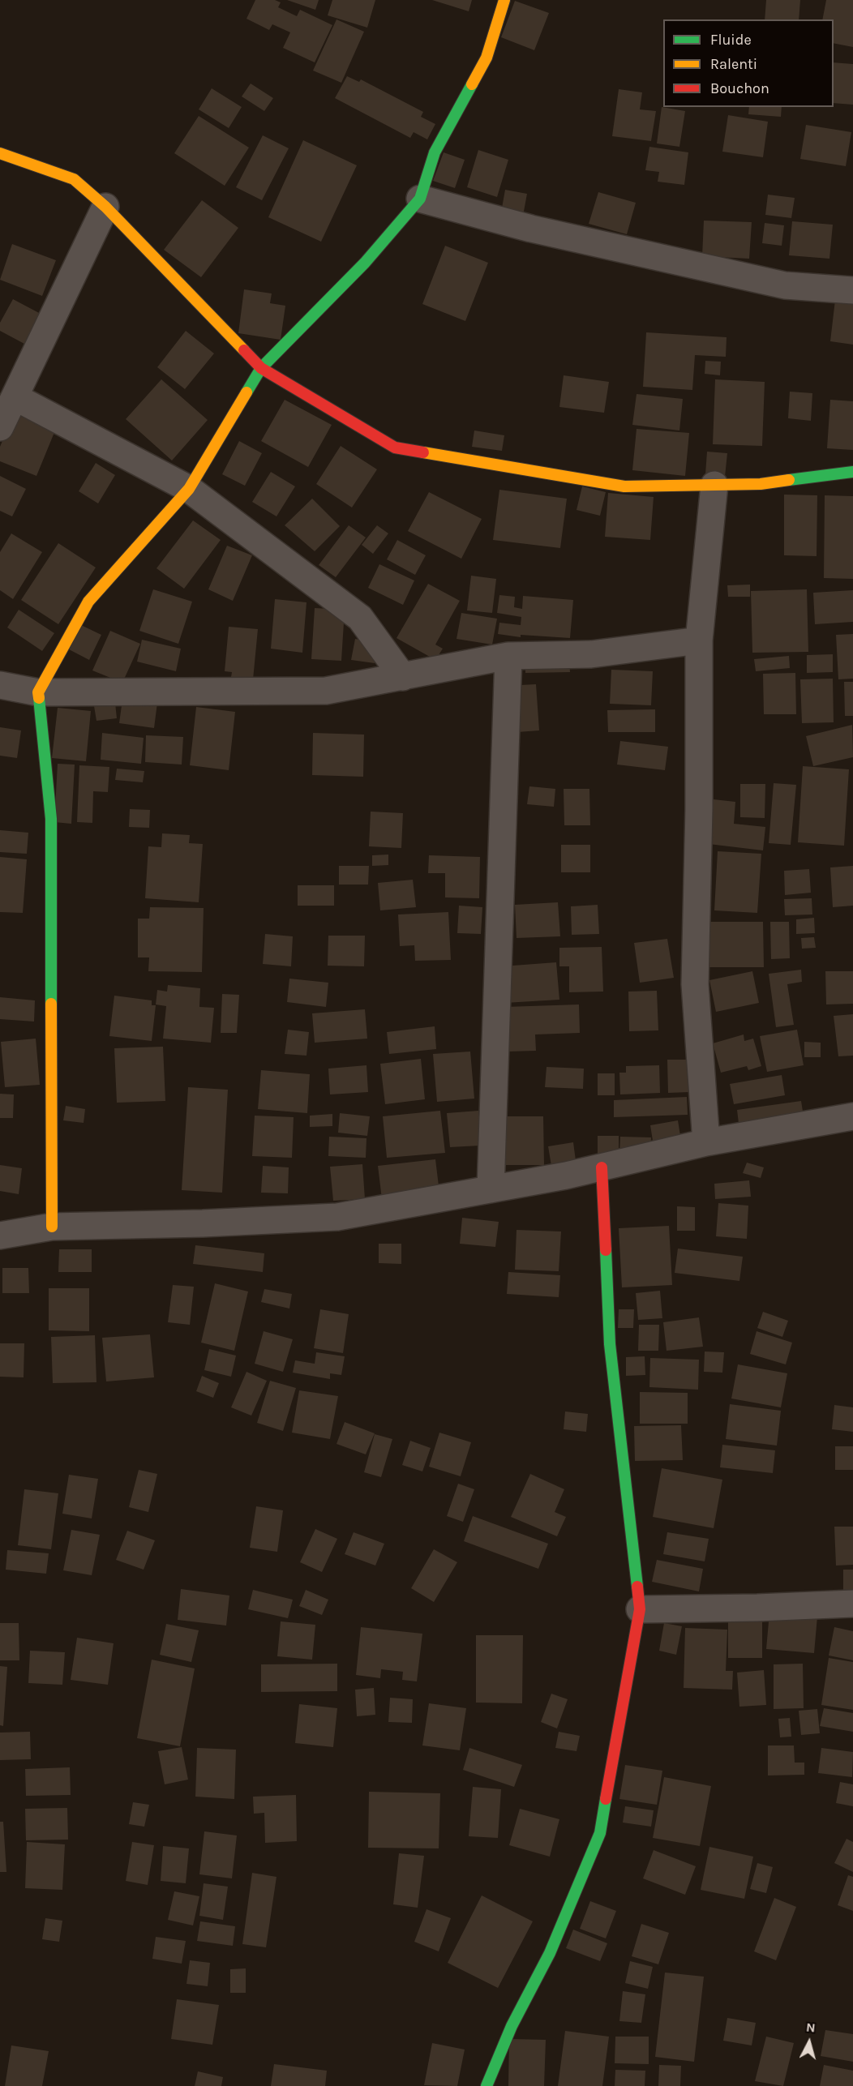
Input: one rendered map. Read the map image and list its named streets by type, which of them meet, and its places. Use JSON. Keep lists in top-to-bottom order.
{
  "legend": ["Fluide", "Ralenti", "Bouchon"],
  "north": "top"
}
